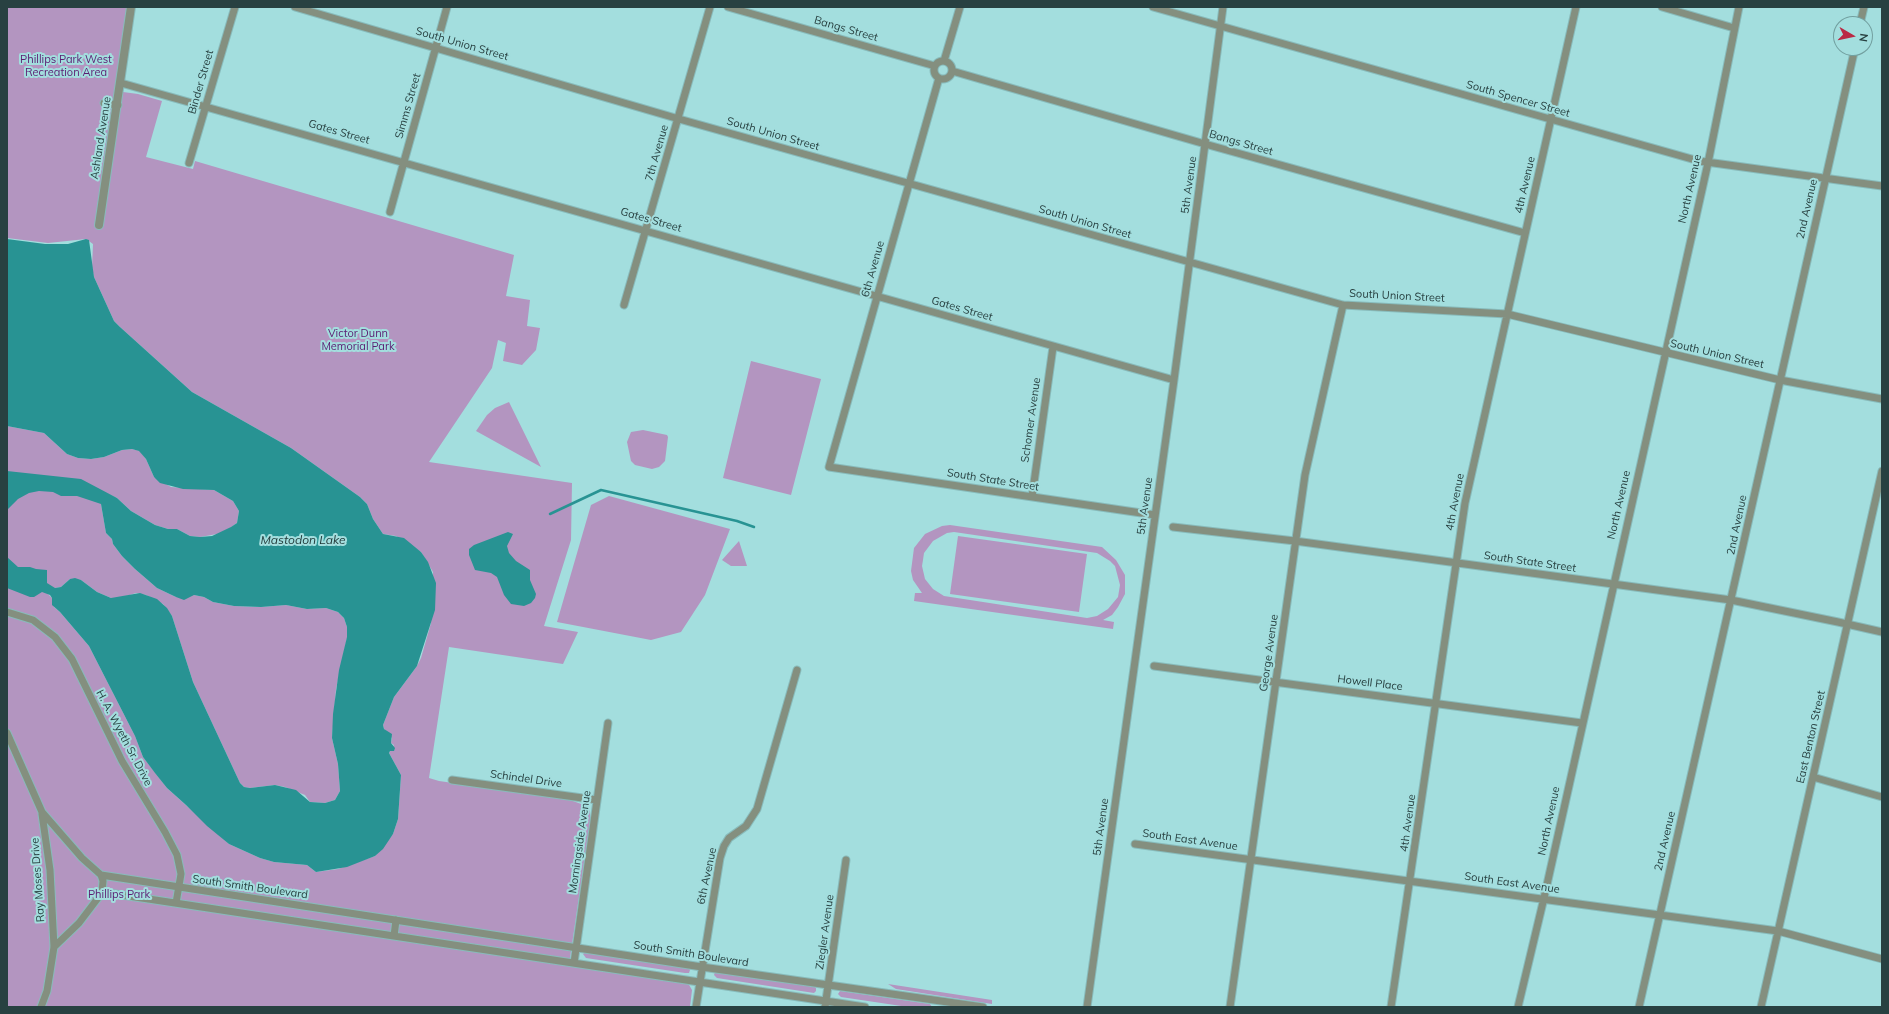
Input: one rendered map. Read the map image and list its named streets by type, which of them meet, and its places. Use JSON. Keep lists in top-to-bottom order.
{
  "streets": {
    "street": [
      "Bangs Street",
      "South Union Street",
      "Binder Street",
      "South Spencer Street",
      "Simms Street",
      "Gates Street",
      "Ashland Avenue",
      "7th Avenue",
      "5th Avenue",
      "4th Avenue",
      "North Avenue",
      "2nd Avenue",
      "6th Avenue",
      "Schomer Avenue",
      "South State Street",
      "George Avenue",
      "Howell Place",
      "East Benton Street",
      "H. A. Wyeth Sr. Drive",
      "Schindel Drive",
      "South East Avenue",
      "Morningside Avenue",
      "Ray Moses Drive",
      "South Smith Boulevard",
      "Ziegler Avenue"
    ]
  },
  "crossings": [
    ["Bangs Street", "5th Avenue"],
    ["Bangs Street", "4th Avenue"],
    ["Bangs Street", "6th Avenue"],
    ["South Union Street", "Simms Street"],
    ["South Union Street", "7th Avenue"],
    ["South Union Street", "5th Avenue"],
    ["South Union Street", "4th Avenue"],
    ["South Union Street", "North Avenue"],
    ["South Union Street", "2nd Avenue"],
    ["South Union Street", "6th Avenue"],
    ["South Union Street", "George Avenue"],
    ["Binder Street", "Gates Street"],
    ["South Spencer Street", "5th Avenue"],
    ["South Spencer Street", "4th Avenue"],
    ["South Spencer Street", "North Avenue"],
    ["South Spencer Street", "2nd Avenue"],
    ["Simms Street", "Gates Street"],
    ["Gates Street", "Ashland Avenue"],
    ["Gates Street", "7th Avenue"],
    ["Gates Street", "5th Avenue"],
    ["Gates Street", "6th Avenue"],
    ["Gates Street", "Schomer Avenue"],
    ["5th Avenue", "South State Street"],
    ["4th Avenue", "South State Street"],
    ["4th Avenue", "Howell Place"],
    ["4th Avenue", "South East Avenue"],
    ["North Avenue", "South State Street"],
    ["North Avenue", "Howell Place"],
    ["North Avenue", "South East Avenue"],
    ["2nd Avenue", "South State Street"],
    ["2nd Avenue", "South East Avenue"],
    ["6th Avenue", "South State Street"],
    ["6th Avenue", "South Smith Boulevard"],
    ["Schomer Avenue", "South State Street"],
    ["South State Street", "George Avenue"],
    ["South State Street", "East Benton Street"],
    ["George Avenue", "Howell Place"],
    ["George Avenue", "South East Avenue"],
    ["East Benton Street", "South East Avenue"],
    ["H. A. Wyeth Sr. Drive", "South Smith Boulevard"],
    ["Schindel Drive", "Morningside Avenue"],
    ["Morningside Avenue", "South Smith Boulevard"],
    ["South Smith Boulevard", "Ziegler Avenue"]
  ],
  "water": ["Mastodon Lake"],
  "parks": ["Phillips Park West Recreation Area", "Victor Dunn Memorial Park", "Phillips Park"],
  "north": "right"
}
